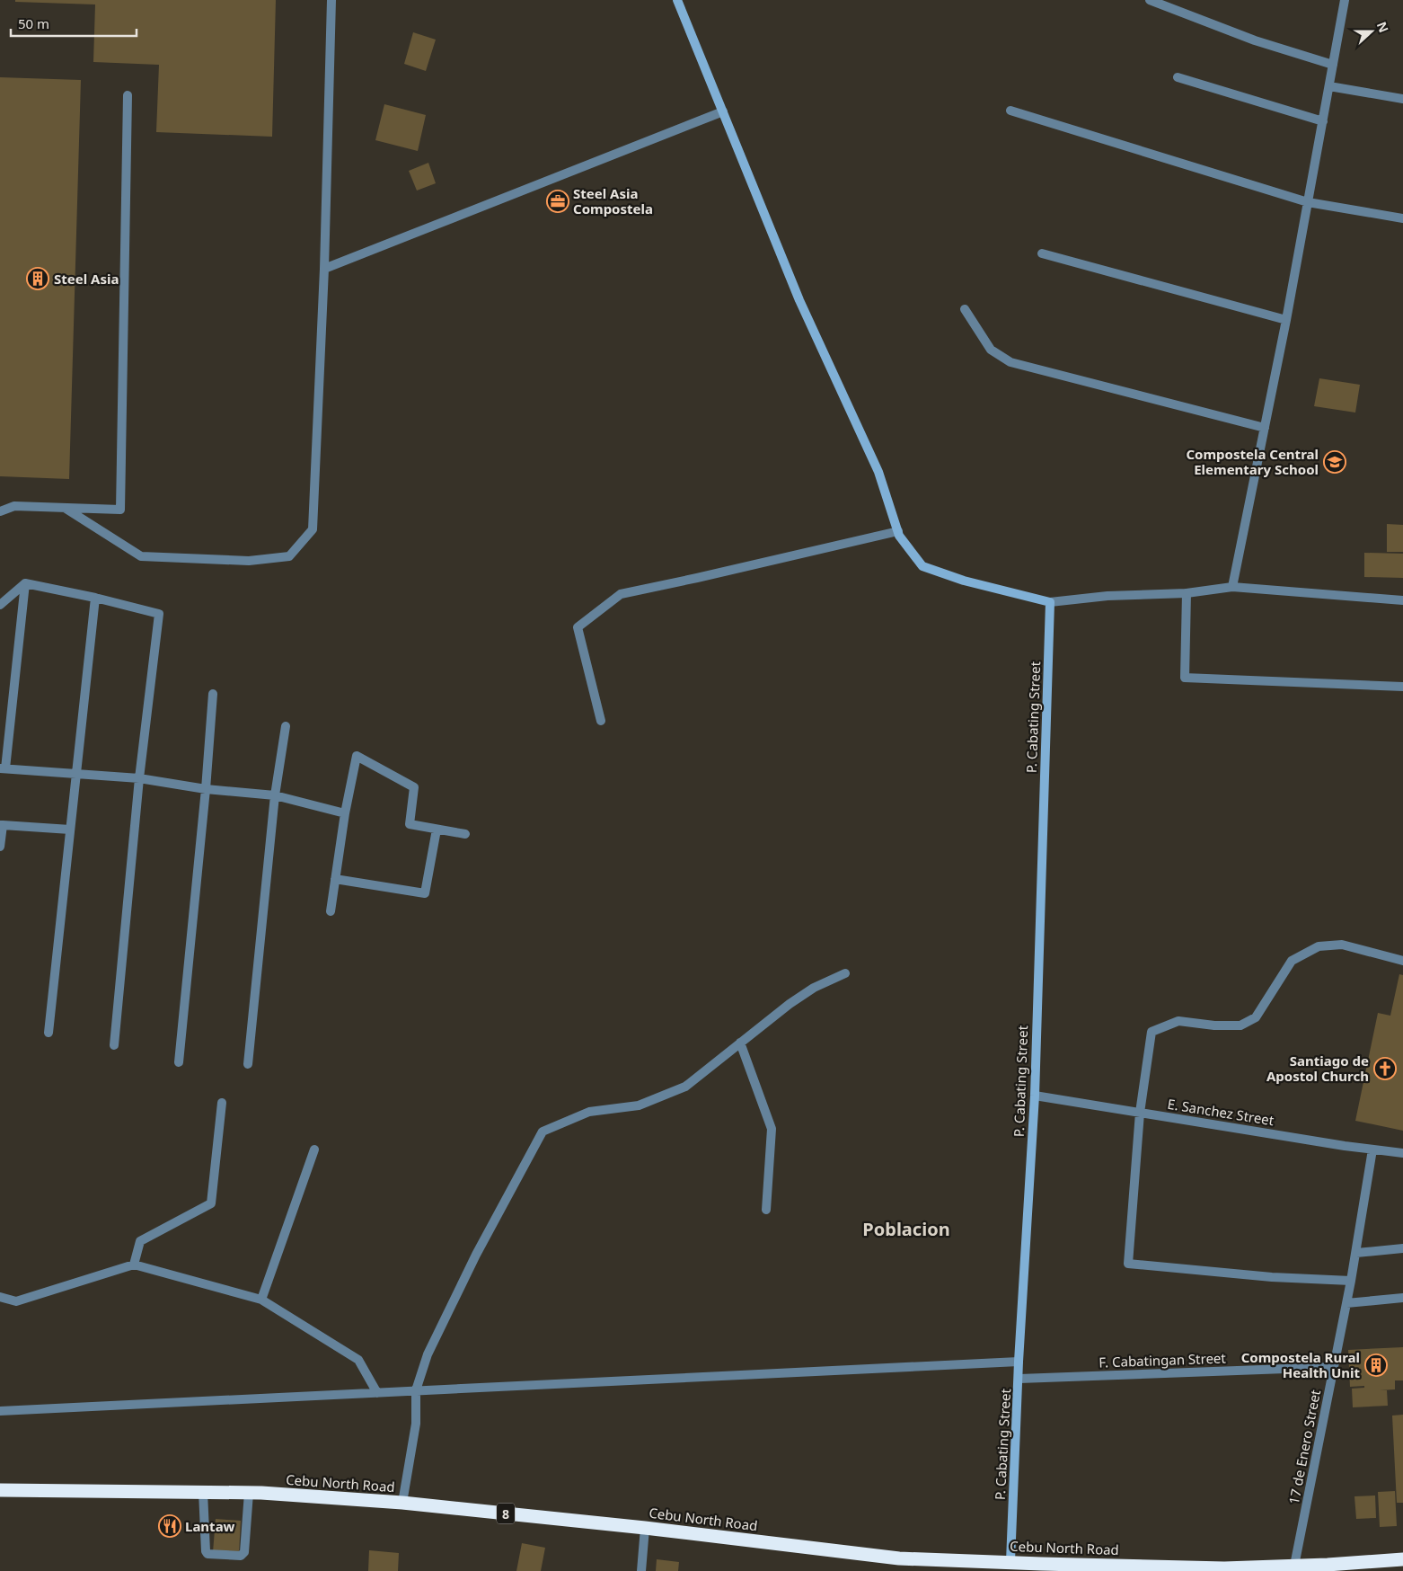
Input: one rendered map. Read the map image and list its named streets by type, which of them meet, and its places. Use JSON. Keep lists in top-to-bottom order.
{
  "streets": {
    "highway": ["Cebu North Road", "8"],
    "street": [
      "P. Cabating Street",
      "E. Sanchez Street",
      "F. Cabatingan Street",
      "17 de Enero Street"
    ]
  },
  "crossings": [
    ["P. Cabating Street", "E. Sanchez Street"],
    ["P. Cabating Street", "F. Cabatingan Street"],
    ["P. Cabating Street", "Cebu North Road"],
    ["E. Sanchez Street", "17 de Enero Street"],
    ["F. Cabatingan Street", "17 de Enero Street"],
    ["17 de Enero Street", "Cebu North Road"]
  ],
  "districts": ["Poblacion"],
  "places": {
    "office": ["Steel Asia Compostela"],
    "building": ["Steel Asia", "Compostela Rural Health Unit"],
    "school or university": ["Compostela Central Elementary School"],
    "church": ["Santiago de Apostol Church"],
    "restaurant": ["Lantaw"]
  },
  "scale_bar": "50 m",
  "north": "right"
}
